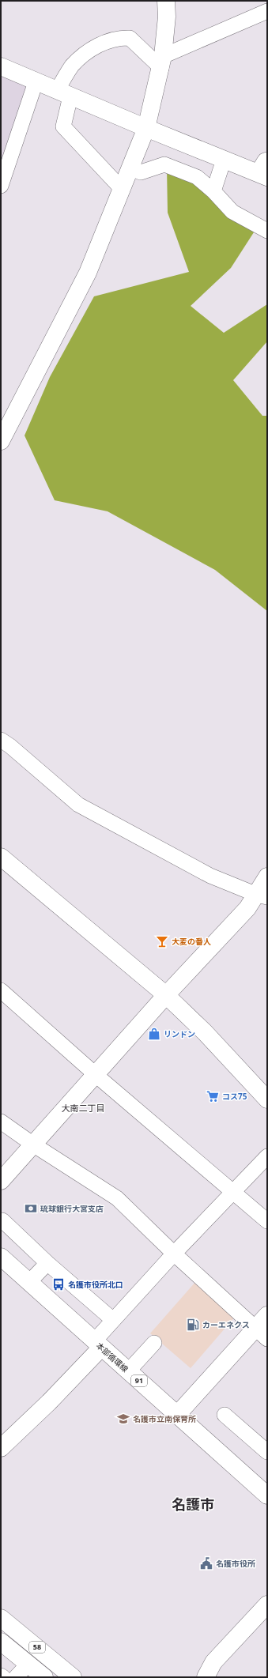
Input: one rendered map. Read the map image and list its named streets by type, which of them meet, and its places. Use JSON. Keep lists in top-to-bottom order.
{
  "streets": {
    "main road": ["本部循環線", "91", "58"]
  },
  "districts": ["大南二丁目", "名護市"],
  "places": {
    "bar": ["大麦の番人"],
    "shop": ["リンドン"],
    "supermarket": ["コス75"],
    "bank": ["琉球銀行大宮支店"],
    "bus stop": ["名護市役所北口"],
    "fuel station": ["カーエネクス"],
    "school or university": ["名護市立南保育所"],
    "public building": ["名護市役所"]
  }
}
